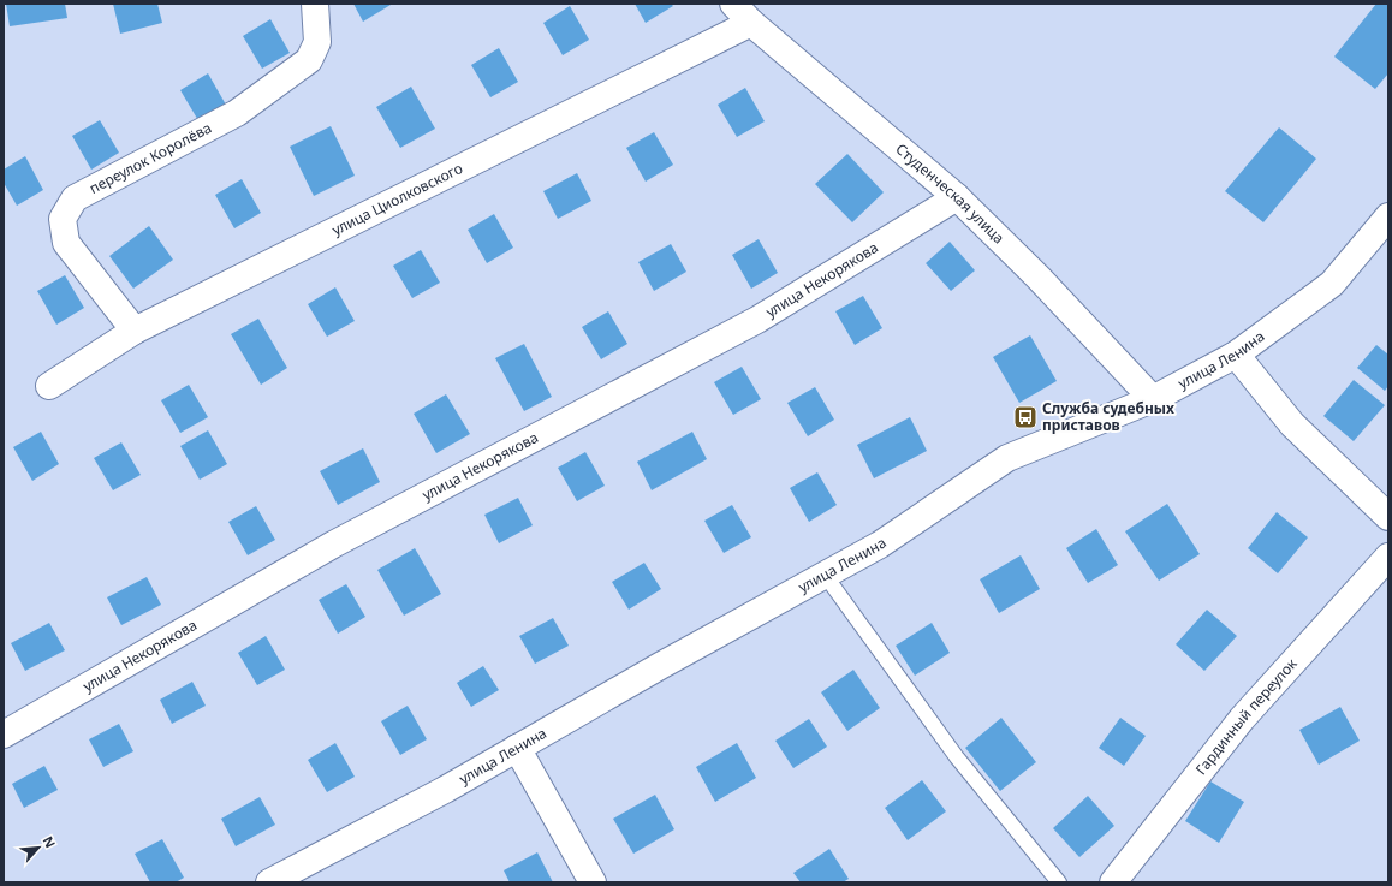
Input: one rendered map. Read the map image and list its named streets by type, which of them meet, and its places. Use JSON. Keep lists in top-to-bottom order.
{
  "streets": {
    "street": [
      "переулок Королёва",
      "Студенческая улица",
      "улица Циолковского",
      "улица Некорякова",
      "улица Ленина",
      "Гардинный переулок"
    ]
  },
  "crossings": [
    ["переулок Королёва", "улица Циолковского"],
    ["Студенческая улица", "улица Циолковского"],
    ["Студенческая улица", "улица Некорякова"],
    ["Студенческая улица", "улица Ленина"]
  ],
  "places": {
    "bus stop": ["Служба судебных приставов"]
  },
  "north": "top right"
}
